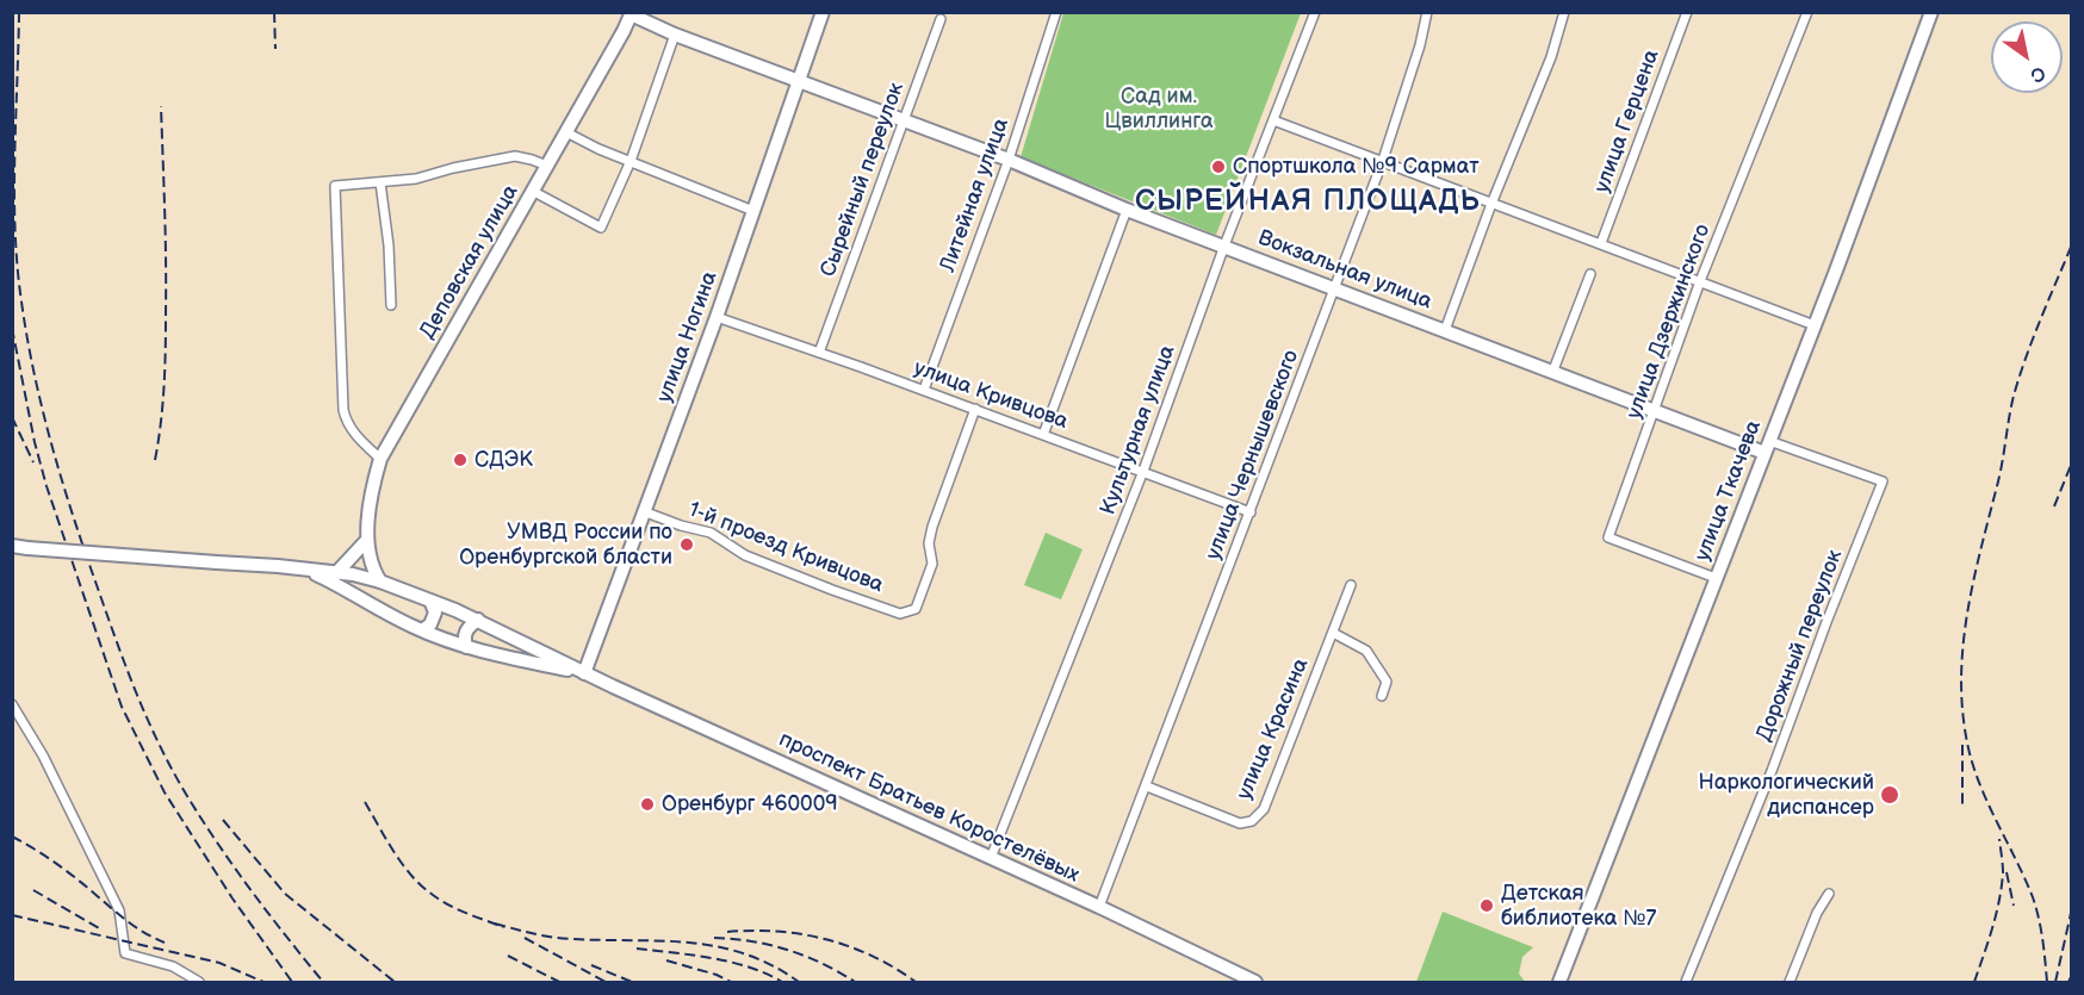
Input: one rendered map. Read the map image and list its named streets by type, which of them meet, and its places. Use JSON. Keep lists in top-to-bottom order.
{
  "streets": {
    "street": [
      "улица Герцена",
      "Сырейный переулок",
      "Литейная улица",
      "Деповская улица",
      "Вокзальная улица",
      "улица Дзержинского",
      "улица Ногина",
      "улица Кривцова",
      "Культурная улица",
      "улица Чернышевского",
      "улица Ткачева",
      "1-й проезд Кривцова",
      "Дорожный переулок",
      "улица Красина",
      "проспект Братьев Коростелёвых"
    ]
  },
  "crossings": [
    ["Сырейный переулок", "Вокзальная улица"],
    ["Сырейный переулок", "улица Кривцова"],
    ["Литейная улица", "Вокзальная улица"],
    ["Литейная улица", "улица Кривцова"],
    ["Деповская улица", "Вокзальная улица"],
    ["Деповская улица", "проспект Братьев Коростелёвых"],
    ["Вокзальная улица", "улица Дзержинского"],
    ["Вокзальная улица", "улица Ногина"],
    ["Вокзальная улица", "Культурная улица"],
    ["Вокзальная улица", "улица Чернышевского"],
    ["Вокзальная улица", "улица Ткачева"],
    ["Вокзальная улица", "Дорожный переулок"],
    ["улица Дзержинского", "улица Ткачева"],
    ["улица Ногина", "улица Кривцова"],
    ["улица Ногина", "1-й проезд Кривцова"],
    ["улица Ногина", "проспект Братьев Коростелёвых"],
    ["улица Кривцова", "Культурная улица"],
    ["улица Кривцова", "улица Чернышевского"],
    ["улица Кривцова", "1-й проезд Кривцова"],
    ["Культурная улица", "проспект Братьев Коростелёвых"],
    ["улица Чернышевского", "улица Красина"],
    ["улица Чернышевского", "проспект Братьев Коростелёвых"],
    ["улица Ткачева", "Дорожный переулок"]
  ],
  "districts": ["СЫРЕЙНАЯ ПЛОЩАДЬ"],
  "parks": ["Сад им. Цвиллинга"],
  "places": [
    "Спортшкола №9 Сармат",
    "СДЭК",
    "УМВД России по Оренбургской бласти",
    "Наркологический диспансер",
    "Оренбург 460009",
    "Детская библиотека №7"
  ],
  "north": "bottom right"
}
